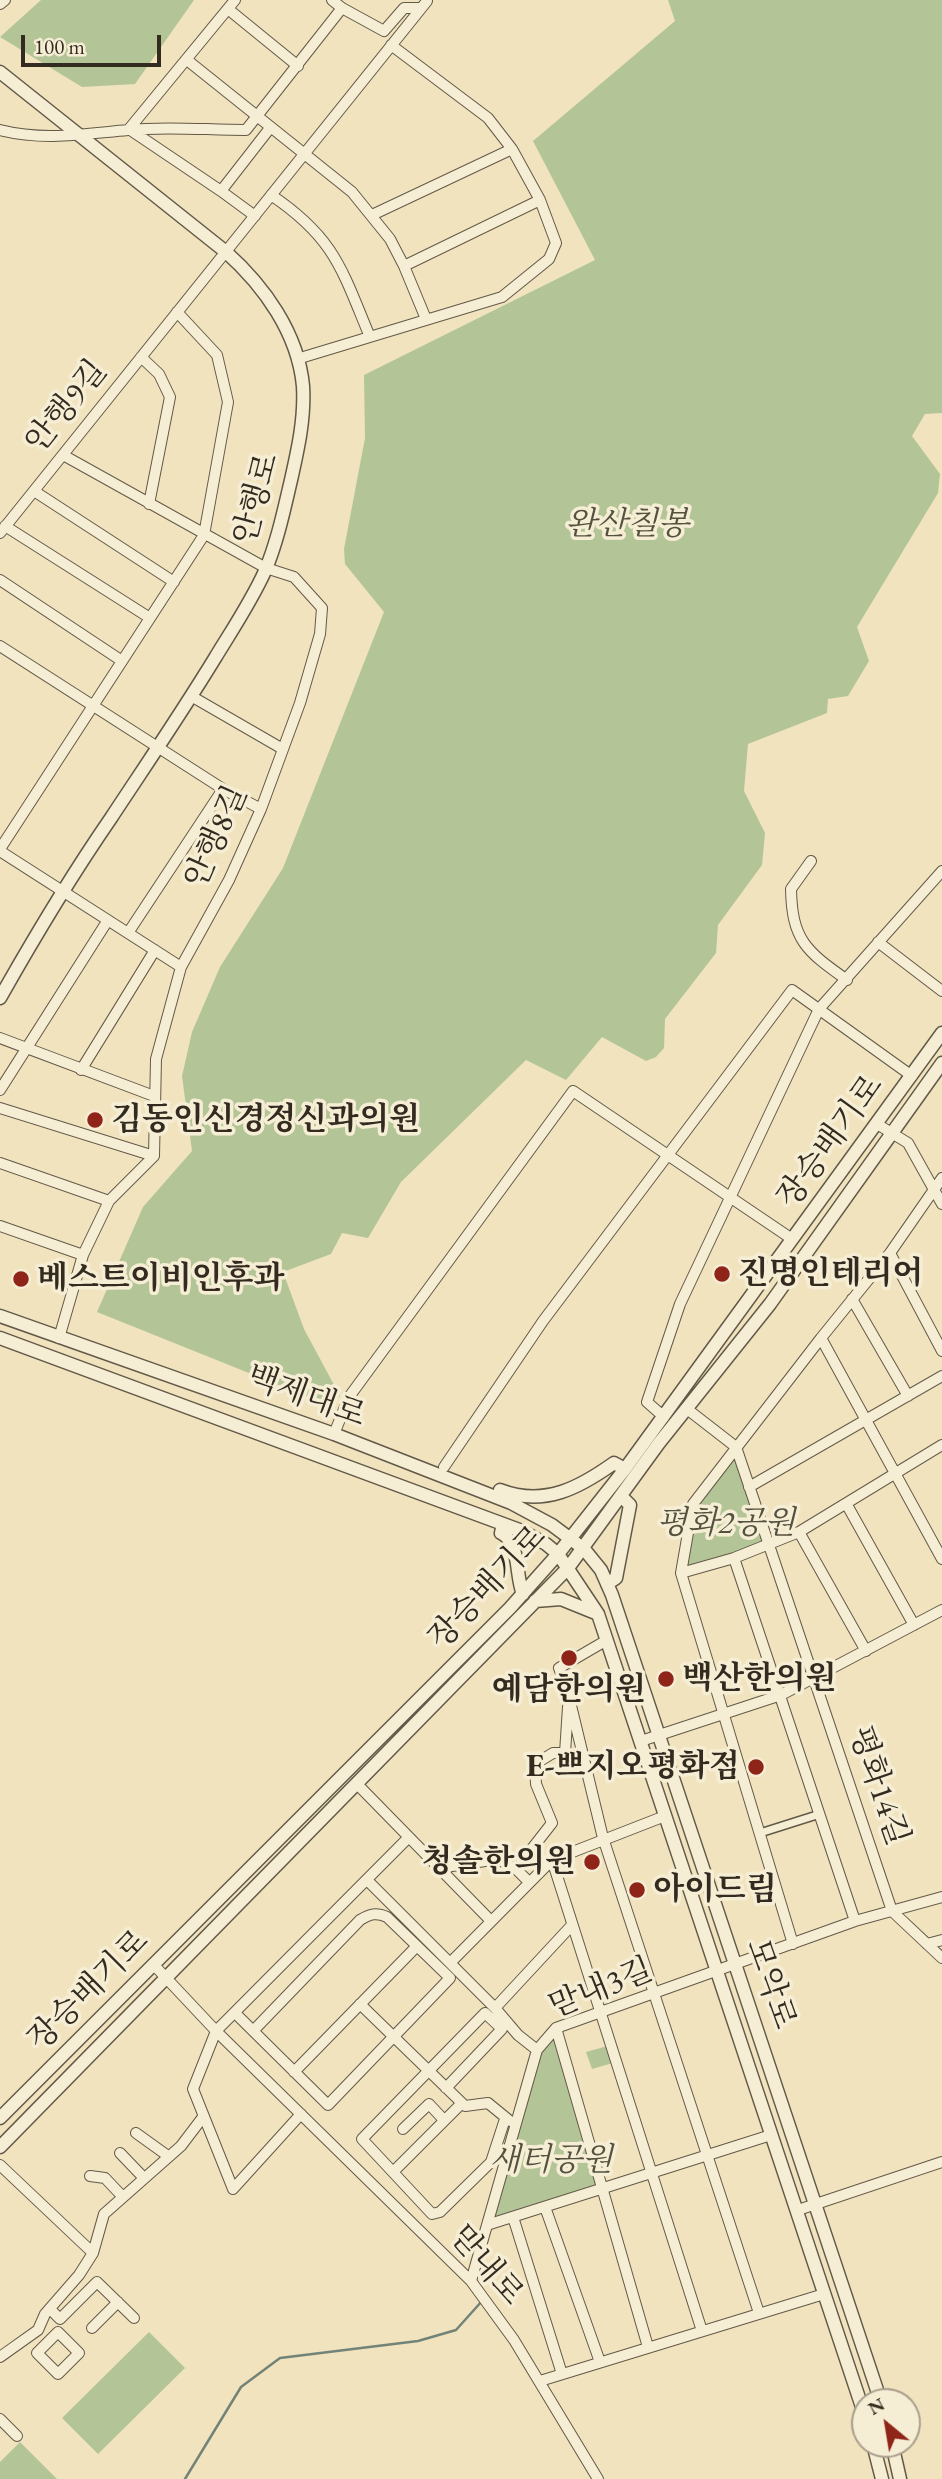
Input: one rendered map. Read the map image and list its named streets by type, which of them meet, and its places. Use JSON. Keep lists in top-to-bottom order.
{
  "streets": {
    "street": [
      "안행9길",
      "안행로",
      "안행8길",
      "장승배기로",
      "백제대로",
      "평화14길",
      "모악로",
      "맏내3길",
      "맏내로"
    ]
  },
  "crossings": [
    ["안행9길", "안행로"],
    ["안행로", "안행8길"],
    ["장승배기로", "백제대로"],
    ["장승배기로", "모악로"],
    ["장승배기로", "맏내로"],
    ["백제대로", "모악로"],
    ["모악로", "맏내3길"],
    ["맏내3길", "맏내로"]
  ],
  "parks": ["완산칠봉", "평화2공원", "새터공원"],
  "places": [
    "김동인신경정신과의원",
    "진명인테리어",
    "베스트이비인후과",
    "예담한의원",
    "백산한의원",
    "E-쁘지오평화점",
    "청솔한의원",
    "아이드림"
  ],
  "scale_bar": "100 m",
  "north": "top left"
}
